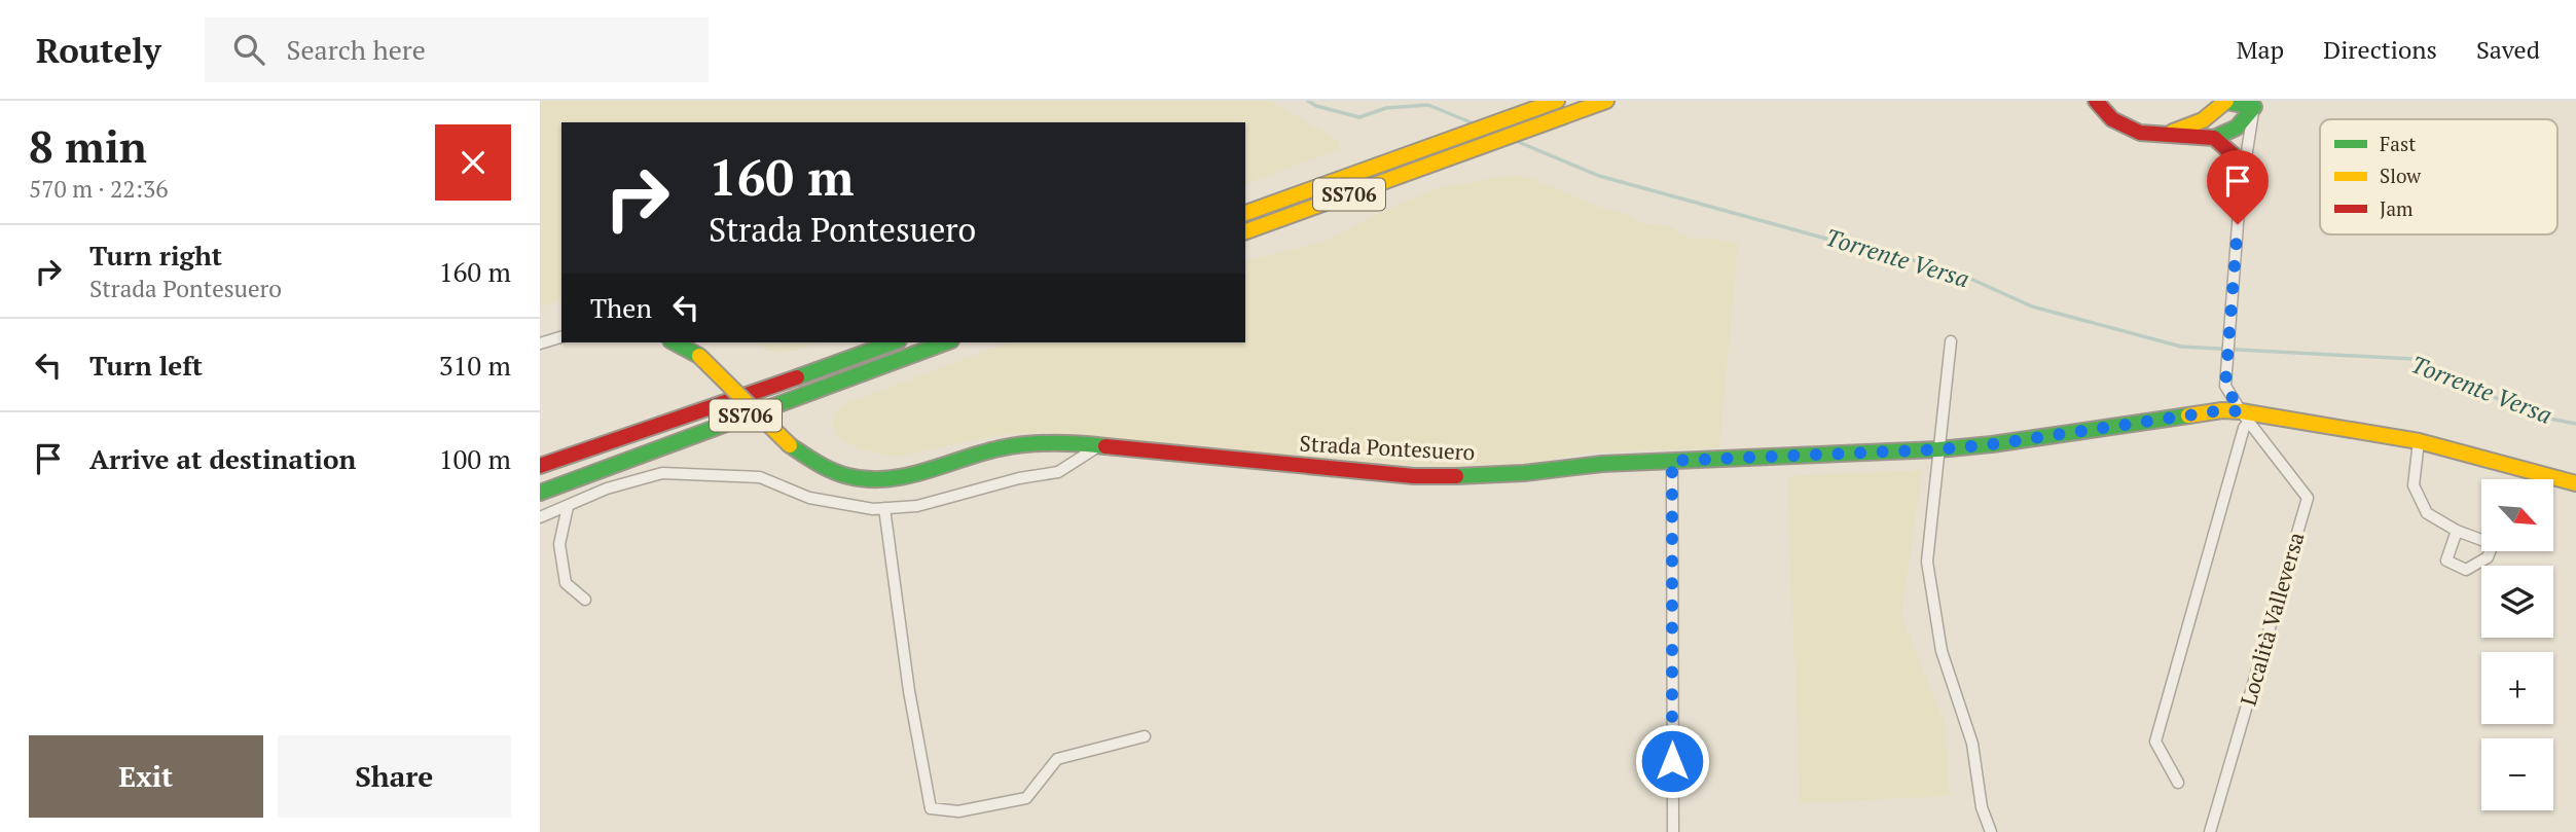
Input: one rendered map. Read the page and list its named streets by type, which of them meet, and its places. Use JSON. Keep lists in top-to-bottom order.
{
  "streets": {
    "main road": ["SS706", "Strada Pontesuero"],
    "street": ["Località Valleversa"]
  },
  "crossings": [
    ["Strada Pontesuero", "Località Valleversa"]
  ],
  "water": ["Torrente Versa"],
  "legend": ["Fast", "Slow", "Jam"],
  "north": "bottom right",
  "page": {
    "header": "Routely",
    "search": "Search here",
    "nav": ["Map", "Directions", "Saved"],
    "heading": ["8 min", "570 m · 22:36"],
    "turn": ["160 m", "Strada Pontesuero"],
    "list": [
      {
        "name": "Turn right",
        "note": "Strada Pontesuero",
        "value": "160 m"
      },
      {
        "name": "Turn left",
        "value": "310 m"
      },
      {
        "name": "Arrive at destination",
        "value": "100 m"
      }
    ],
    "then": "Then",
    "map_buttons": ["+", "−"],
    "buttons": ["Exit", "Share"]
  }
}
